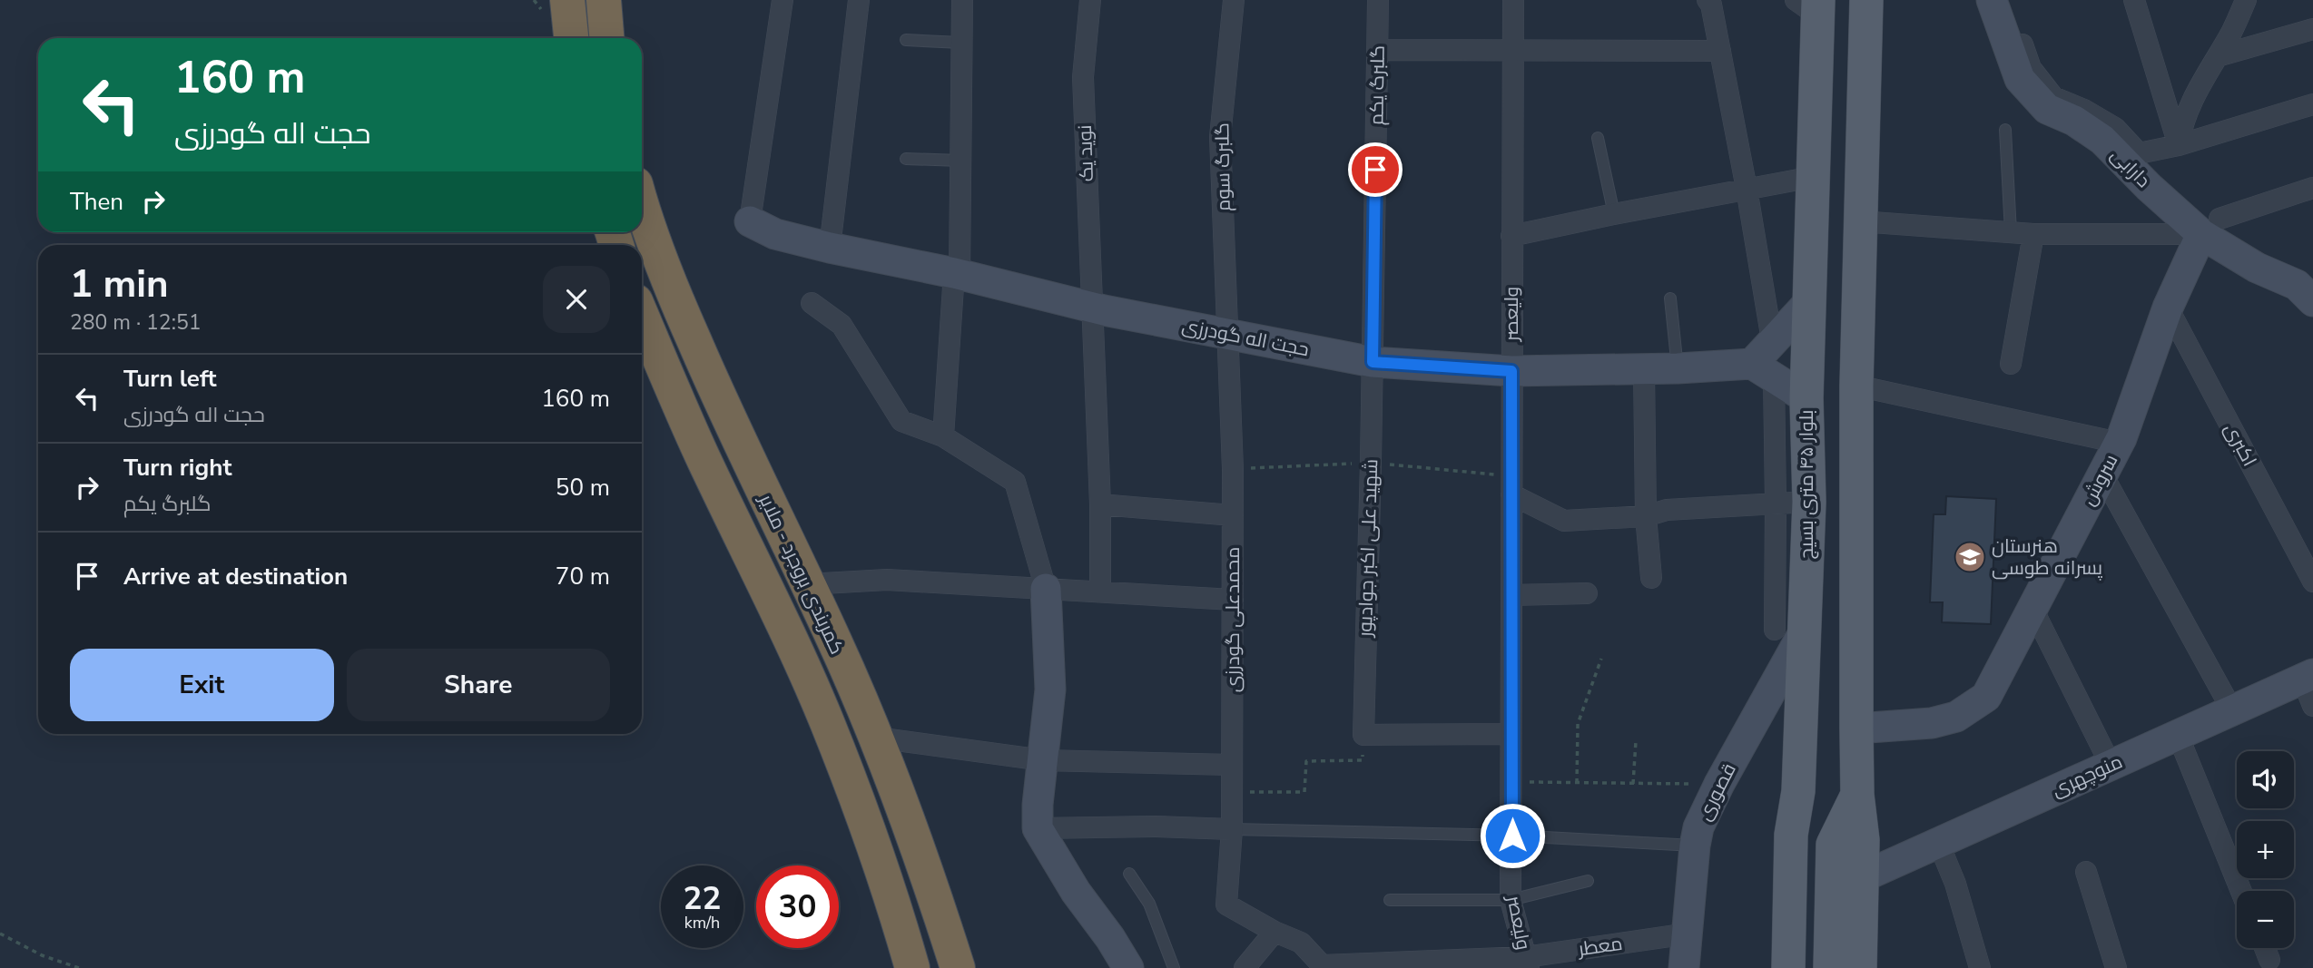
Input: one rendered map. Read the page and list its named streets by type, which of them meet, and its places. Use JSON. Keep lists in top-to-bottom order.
{
  "streets": {
    "highway": ["کمربندی بروجرد - ملایر"],
    "main road": ["بلوار ۴۵ متری بسیج"],
    "street": [
      "گلبرگ یکم",
      "نوید یک",
      "گلبرگ سوم",
      "دارابی",
      "ولیعصر",
      "حجت اله گودرزی",
      "اکبری",
      "سروش",
      "شهید علی اکبر جوادپور",
      "محمدعلی گودرزی",
      "منوچهری",
      "قصوری",
      "معطر"
    ]
  },
  "crossings": [
    ["گلبرگ یکم", "حجت اله گودرزی"],
    ["گلبرگ یکم", "شهید علی اکبر جوادپور"],
    ["نوید یک", "حجت اله گودرزی"],
    ["گلبرگ سوم", "حجت اله گودرزی"],
    ["گلبرگ سوم", "محمدعلی گودرزی"],
    ["دارابی", "سروش"],
    ["ولیعصر", "حجت اله گودرزی"],
    ["ولیعصر", "معطر"],
    ["حجت اله گودرزی", "شهید علی اکبر جوادپور"],
    ["حجت اله گودرزی", "محمدعلی گودرزی"],
    ["اکبری", "سروش"],
    ["بلوار ۴۵ متری بسیج", "قصوری"],
    ["قصوری", "معطر"]
  ],
  "places": {
    "school or university": ["هنرستان پسرانه طوسی"]
  },
  "page": {
    "turn": ["160 m", "حجت اله گودرزی"],
    "then": "Then",
    "heading": ["1 min", "280 m · 12:51"],
    "list": [
      {
        "name": "Turn left",
        "note": "حجت اله گودرزی",
        "value": "160 m"
      },
      {
        "name": "Turn right",
        "note": "گلبرگ یکم",
        "value": "50 m"
      },
      {
        "name": "Arrive at destination",
        "value": "70 m"
      }
    ],
    "buttons": ["Exit", "Share"],
    "map_buttons": ["+", "−"],
    "speed": "22 km/h",
    "limit": "30"
  }
}
